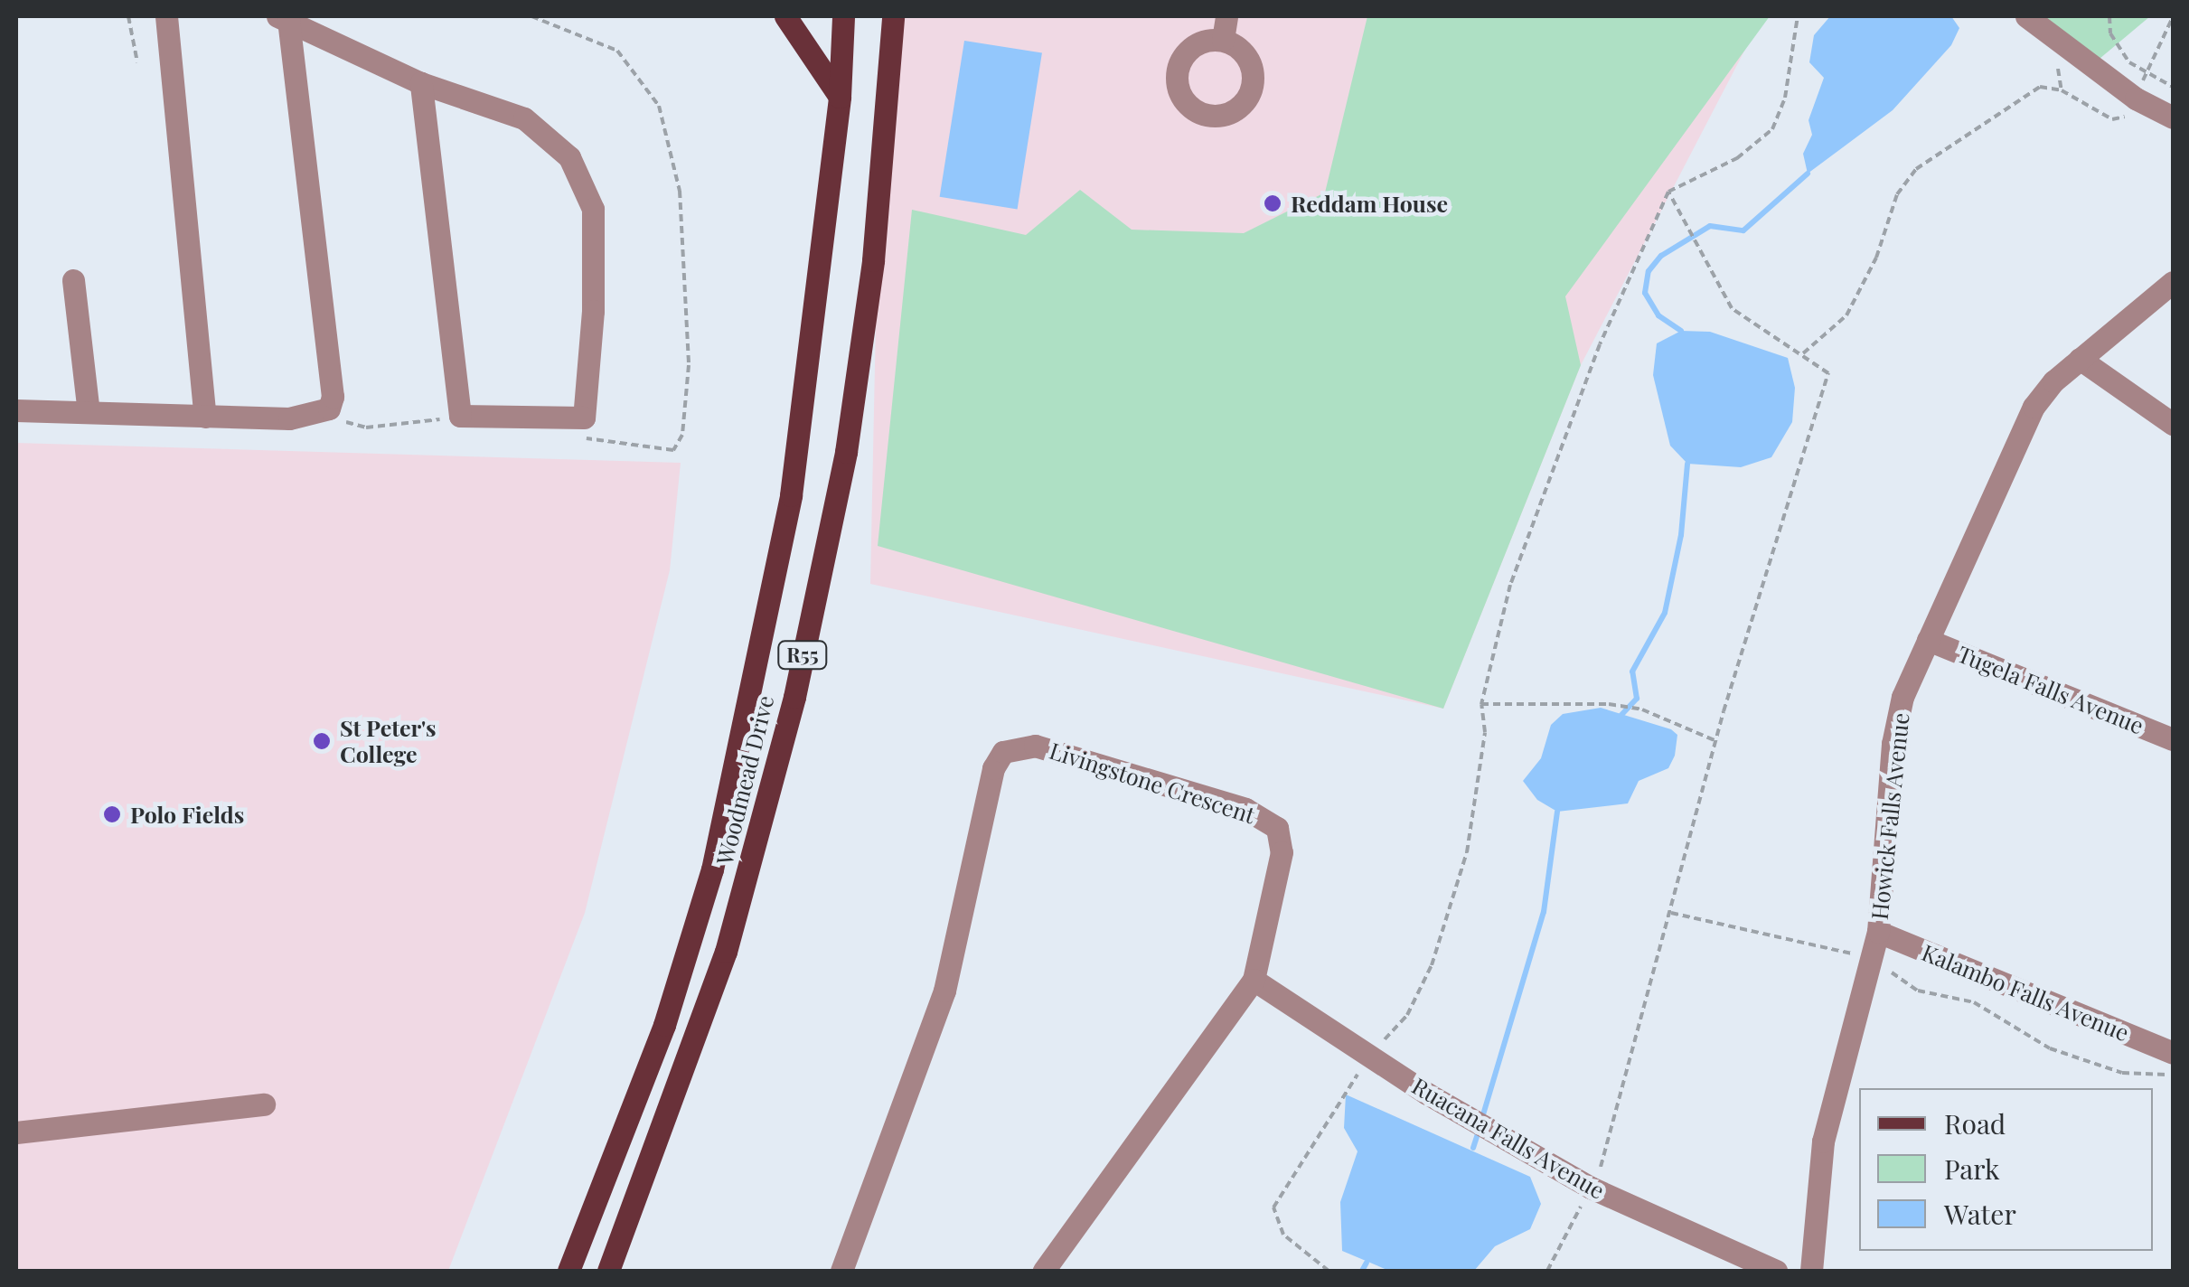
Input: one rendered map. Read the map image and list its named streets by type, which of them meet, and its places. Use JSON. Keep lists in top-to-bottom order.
{
  "streets": {
    "main road": ["R55", "Woodmead Drive"],
    "street": [
      "Tugela Falls Avenue",
      "Livingstone Crescent",
      "Howick Falls Avenue",
      "Kalambo Falls Avenue",
      "Ruacana Falls Avenue"
    ]
  },
  "crossings": [
    ["Tugela Falls Avenue", "Howick Falls Avenue"],
    ["Livingstone Crescent", "Ruacana Falls Avenue"],
    ["Howick Falls Avenue", "Kalambo Falls Avenue"]
  ],
  "places": ["Reddam House", "St Peter's College", "Polo Fields"],
  "legend": ["Road", "Park", "Water"]
}
